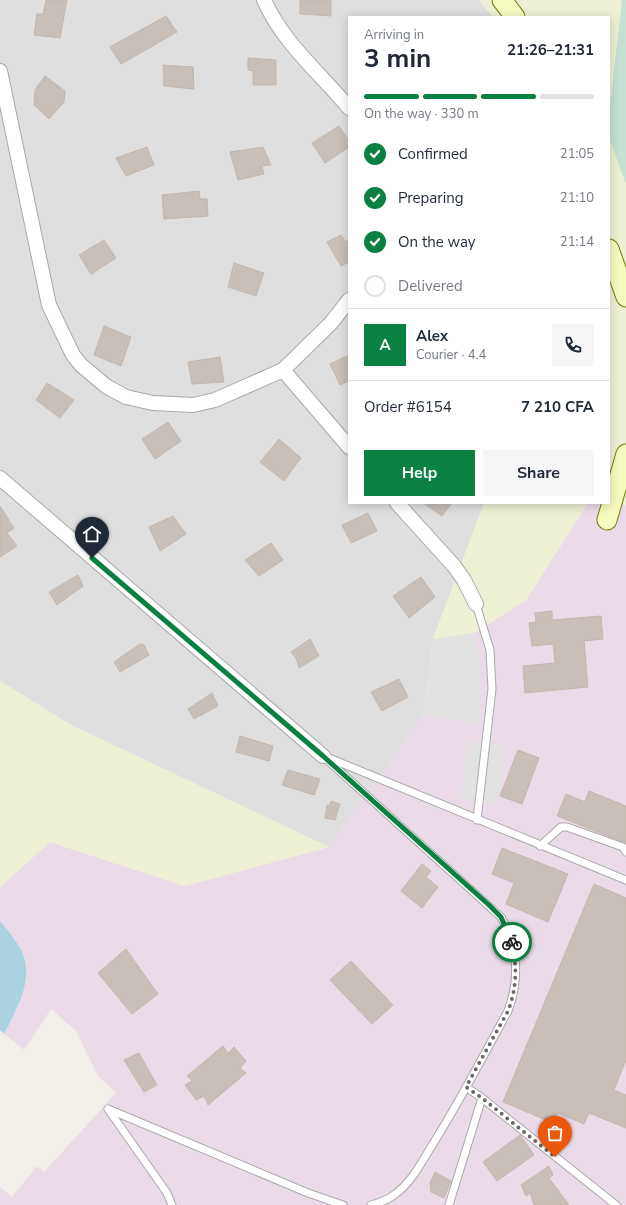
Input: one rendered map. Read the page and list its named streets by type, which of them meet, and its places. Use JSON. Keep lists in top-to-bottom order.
{
  "page": {
    "heading": ["3 min", "Arriving in", "21:26–21:31"],
    "panel": [
      "Alex",
      "Courier · 4.4",
      "Order #6154",
      "7 210 CFA"
    ],
    "bar": "On the way · 330 m",
    "list": [
      ["Confirmed", "21:05"],
      ["Preparing", "21:10"],
      ["On the way", "21:14"],
      "Delivered"
    ],
    "round": "A",
    "buttons": ["Help", "Share"]
  }
}
